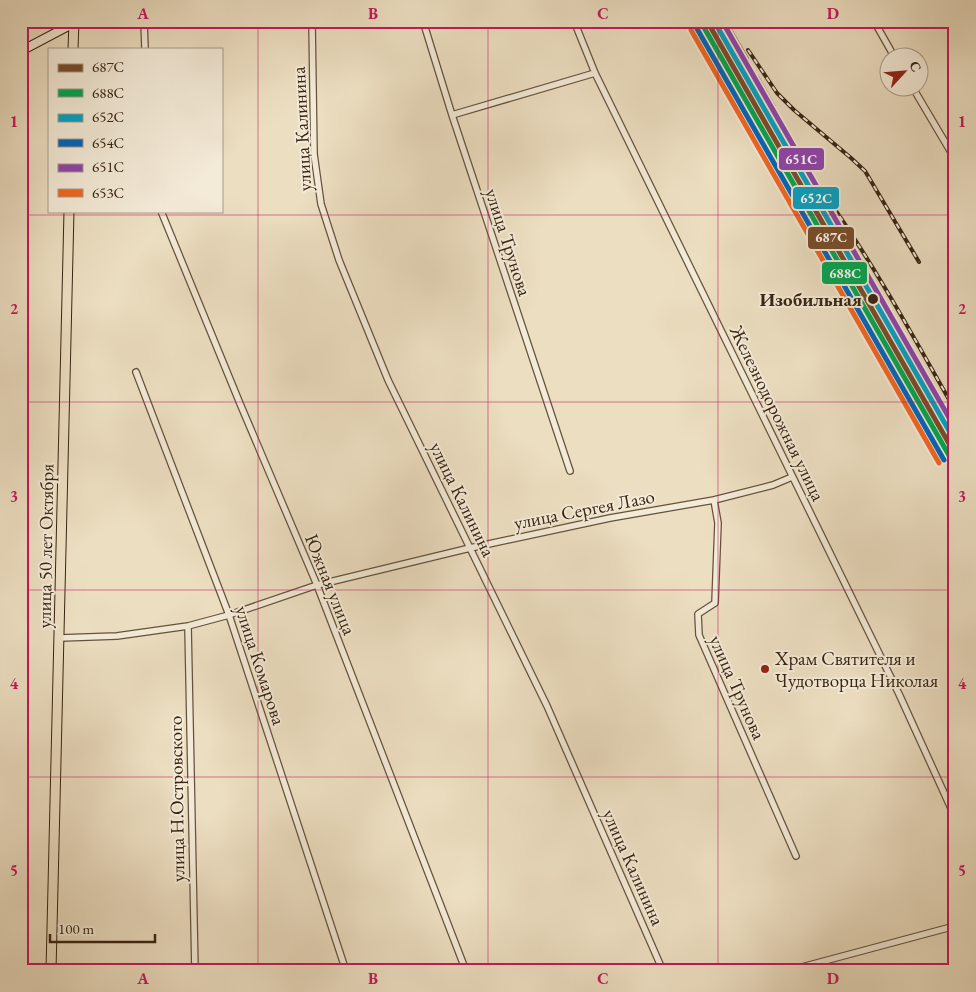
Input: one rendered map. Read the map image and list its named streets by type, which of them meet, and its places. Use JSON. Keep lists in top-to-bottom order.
{
  "streets": {
    "main road": ["улица 50 лет Октября"],
    "street": [
      "улица Калинина",
      "улица Трунова",
      "Железнодорожная улица",
      "улица Сергея Лазо",
      "Южная улица",
      "улица Комарова",
      "улица Н.Островского"
    ]
  },
  "crossings": [
    ["улица Калинина", "улица Сергея Лазо"],
    ["улица Трунова", "улица Сергея Лазо"],
    ["Железнодорожная улица", "улица Сергея Лазо"],
    ["улица Сергея Лазо", "улица 50 лет Октября"],
    ["улица Сергея Лазо", "Южная улица"],
    ["улица Сергея Лазо", "улица Комарова"],
    ["улица Сергея Лазо", "улица Н.Островского"]
  ],
  "places": ["Изобильная", "Храм Святителя и Чудотворца Николая"],
  "lines": [
    "transit line 687С",
    "transit line 652С",
    "transit line 651С",
    "transit line 688С",
    "transit line 654С",
    "transit line 653С"
  ],
  "legend": [
    "687С",
    "688С",
    "652С",
    "654С",
    "651С",
    "653С"
  ],
  "scale_bar": "100 m",
  "north": "top right",
  "grid": {
    "columns": [
      "A",
      "B",
      "C",
      "D"
    ],
    "rows": [
      "1",
      "2",
      "3",
      "4",
      "5"
    ]
  }
}
